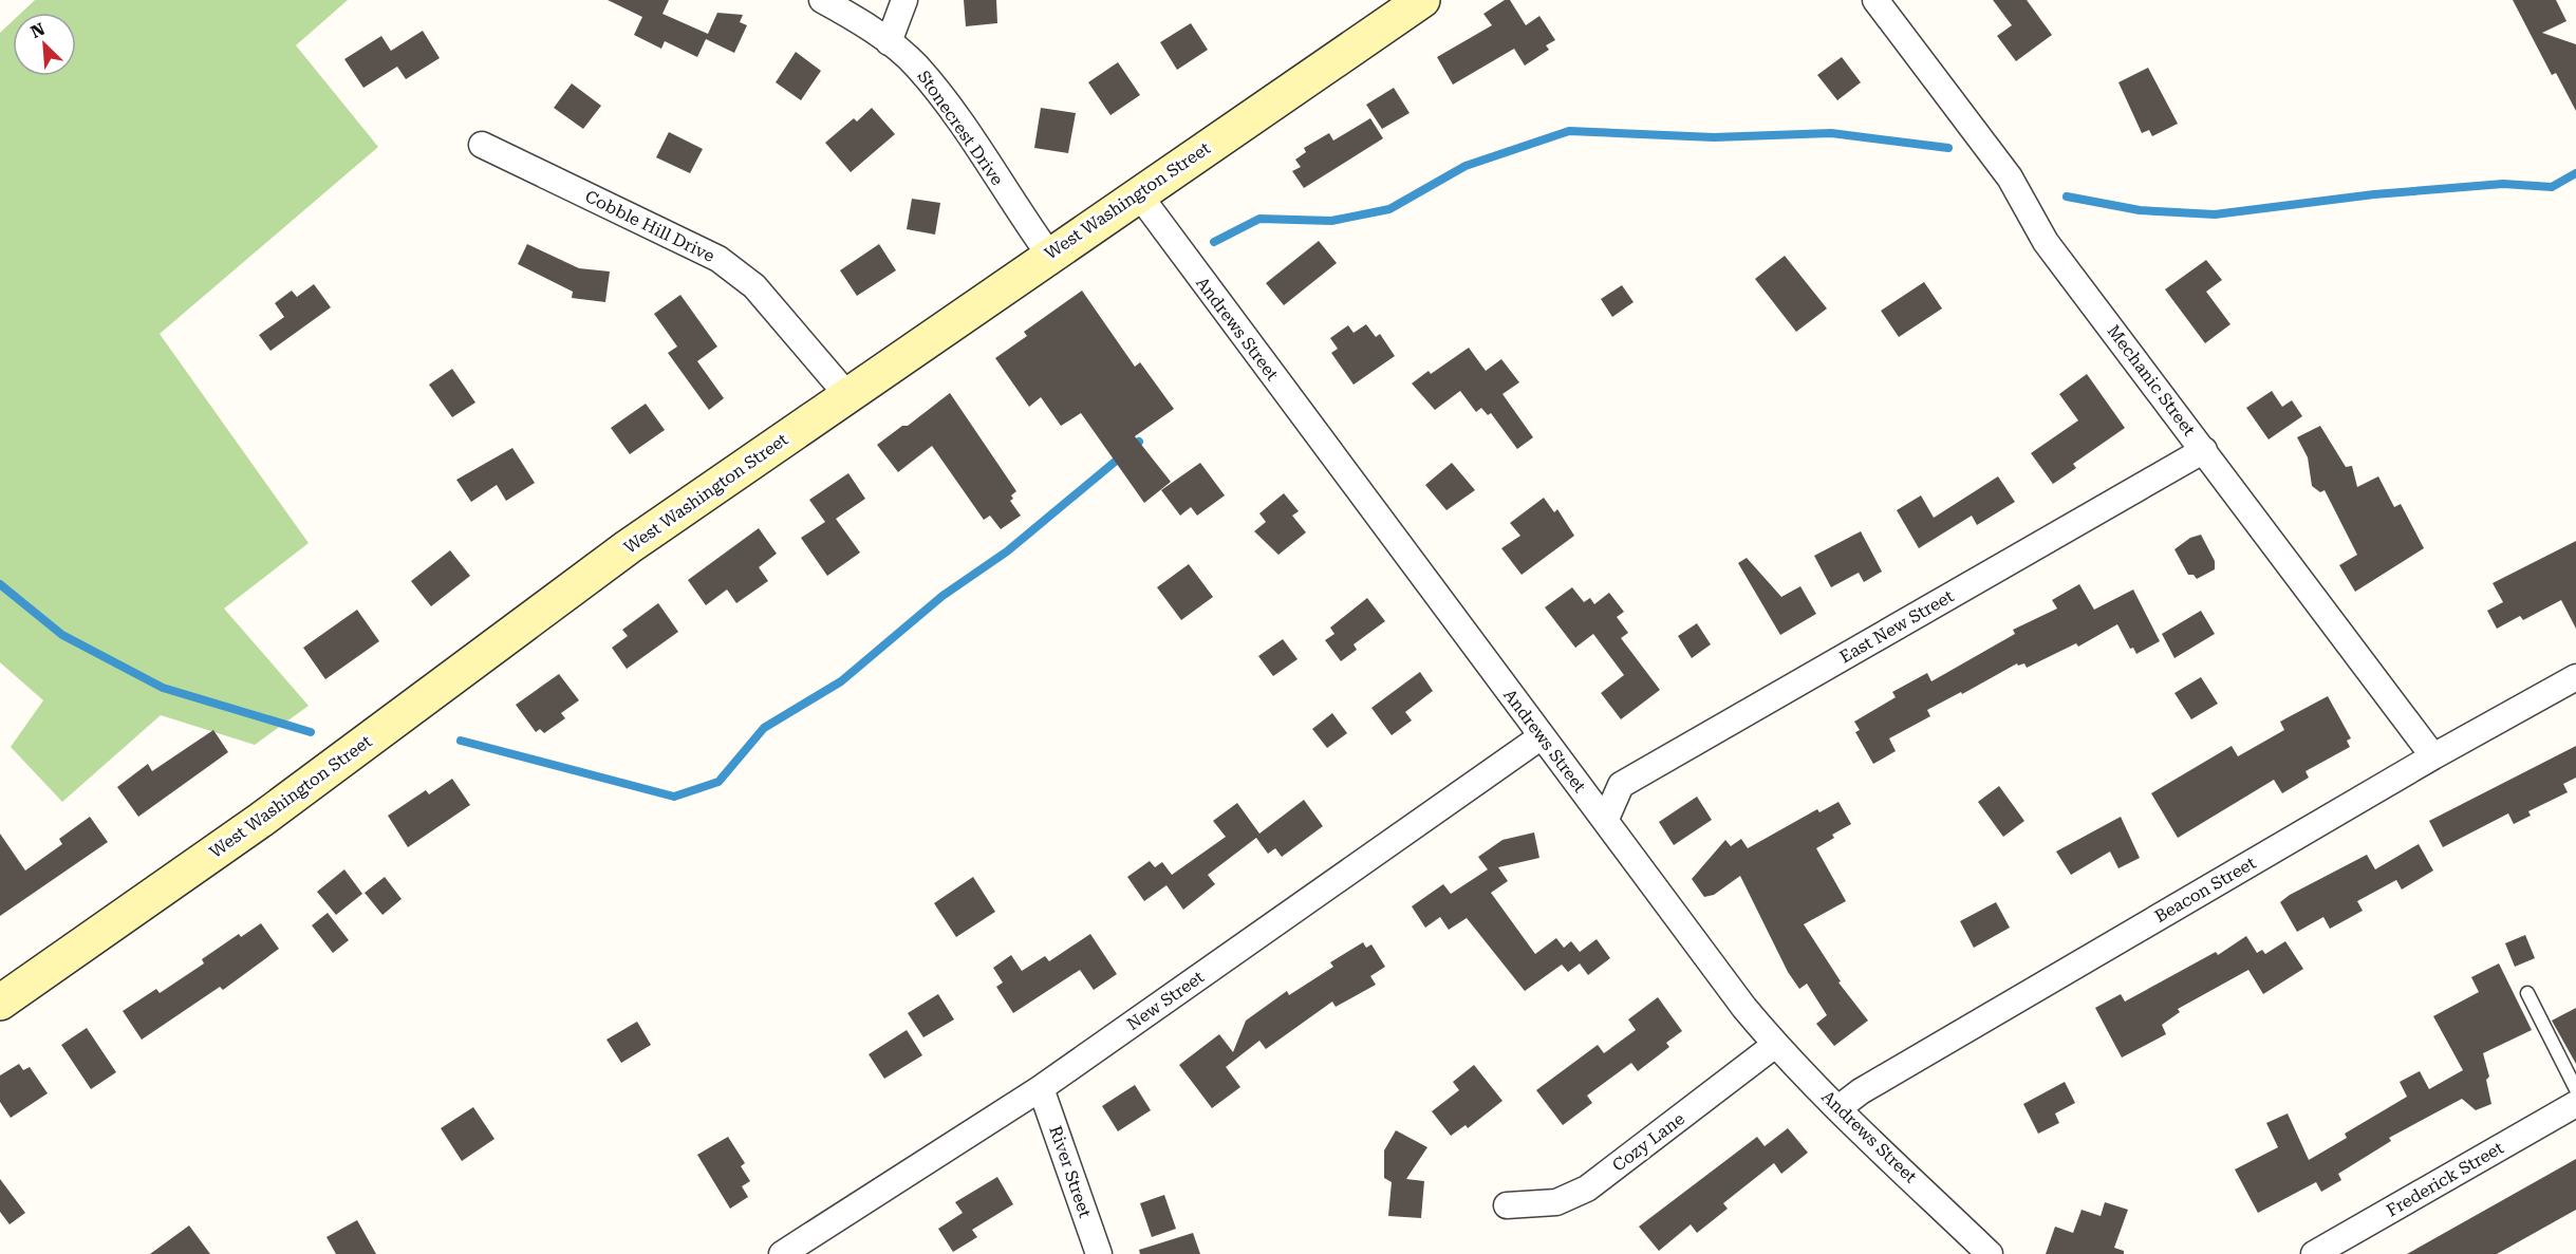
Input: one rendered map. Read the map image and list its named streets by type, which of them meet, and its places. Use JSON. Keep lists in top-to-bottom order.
{
  "streets": {
    "main road": ["West Washington Street"],
    "street": [
      "Stonecrest Drive",
      "Cobble Hill Drive",
      "Andrews Street",
      "Mechanic Street",
      "East New Street",
      "Beacon Street",
      "New Street",
      "Cozy Lane",
      "River Street",
      "Frederick Street"
    ]
  },
  "crossings": [
    ["Stonecrest Drive", "West Washington Street"],
    ["West Washington Street", "Cobble Hill Drive"],
    ["West Washington Street", "Andrews Street"],
    ["Andrews Street", "East New Street"],
    ["Andrews Street", "Beacon Street"],
    ["Andrews Street", "New Street"],
    ["Andrews Street", "Cozy Lane"],
    ["Mechanic Street", "East New Street"],
    ["Mechanic Street", "Beacon Street"],
    ["New Street", "River Street"]
  ],
  "north": "top left"
}
